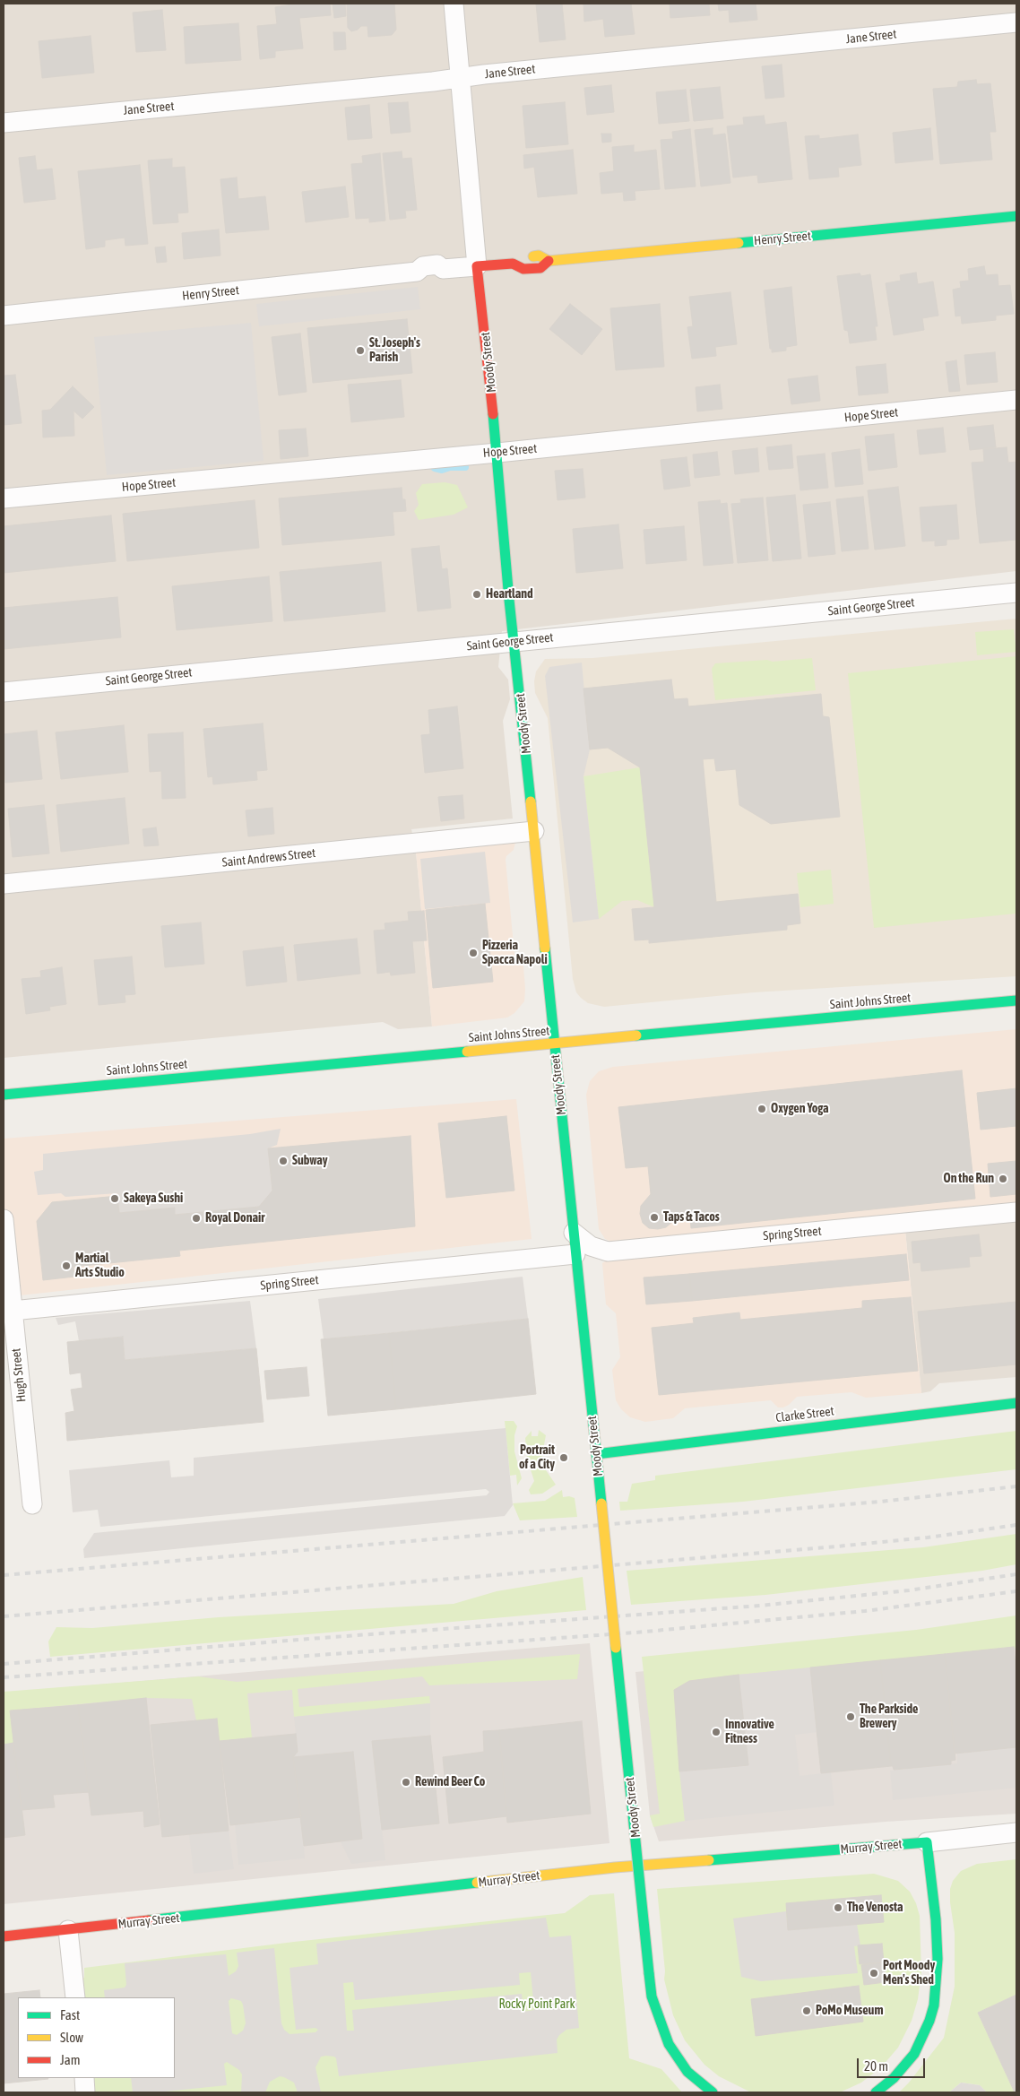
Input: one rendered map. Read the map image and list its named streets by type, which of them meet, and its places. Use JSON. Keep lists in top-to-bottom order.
{
  "streets": {
    "main road": [
      "Henry Street",
      "Moody Street",
      "Saint Johns Street",
      "Clarke Street",
      "Murray Street"
    ],
    "street": [
      "Jane Street",
      "Hope Street",
      "Saint George Street",
      "Saint Andrews Street",
      "Spring Street",
      "Hugh Street"
    ]
  },
  "crossings": [
    ["Jane Street", "Moody Street"],
    ["Henry Street", "Moody Street"],
    ["Moody Street", "Hope Street"],
    ["Moody Street", "Saint George Street"],
    ["Moody Street", "Saint Andrews Street"],
    ["Moody Street", "Saint Johns Street"],
    ["Moody Street", "Spring Street"],
    ["Moody Street", "Clarke Street"],
    ["Spring Street", "Hugh Street"]
  ],
  "parks": ["Rocky Point Park"],
  "places": [
    "St. Joseph's Parish",
    "Heartland",
    "Pizzeria Spacca Napoli",
    "Oxygen Yoga",
    "Subway",
    "On the Run",
    "Sakeya Sushi",
    "Taps & Tacos",
    "Royal Donair",
    "Martial Arts Studio",
    "Portrait of a City",
    "The Parkside Brewery",
    "Innovative Fitness",
    "Rewind Beer Co",
    "The Venosta",
    "Port Moody Men's Shed",
    "PoMo Museum"
  ],
  "legend": ["Fast", "Slow", "Jam"],
  "scale_bar": "20 m"
}
